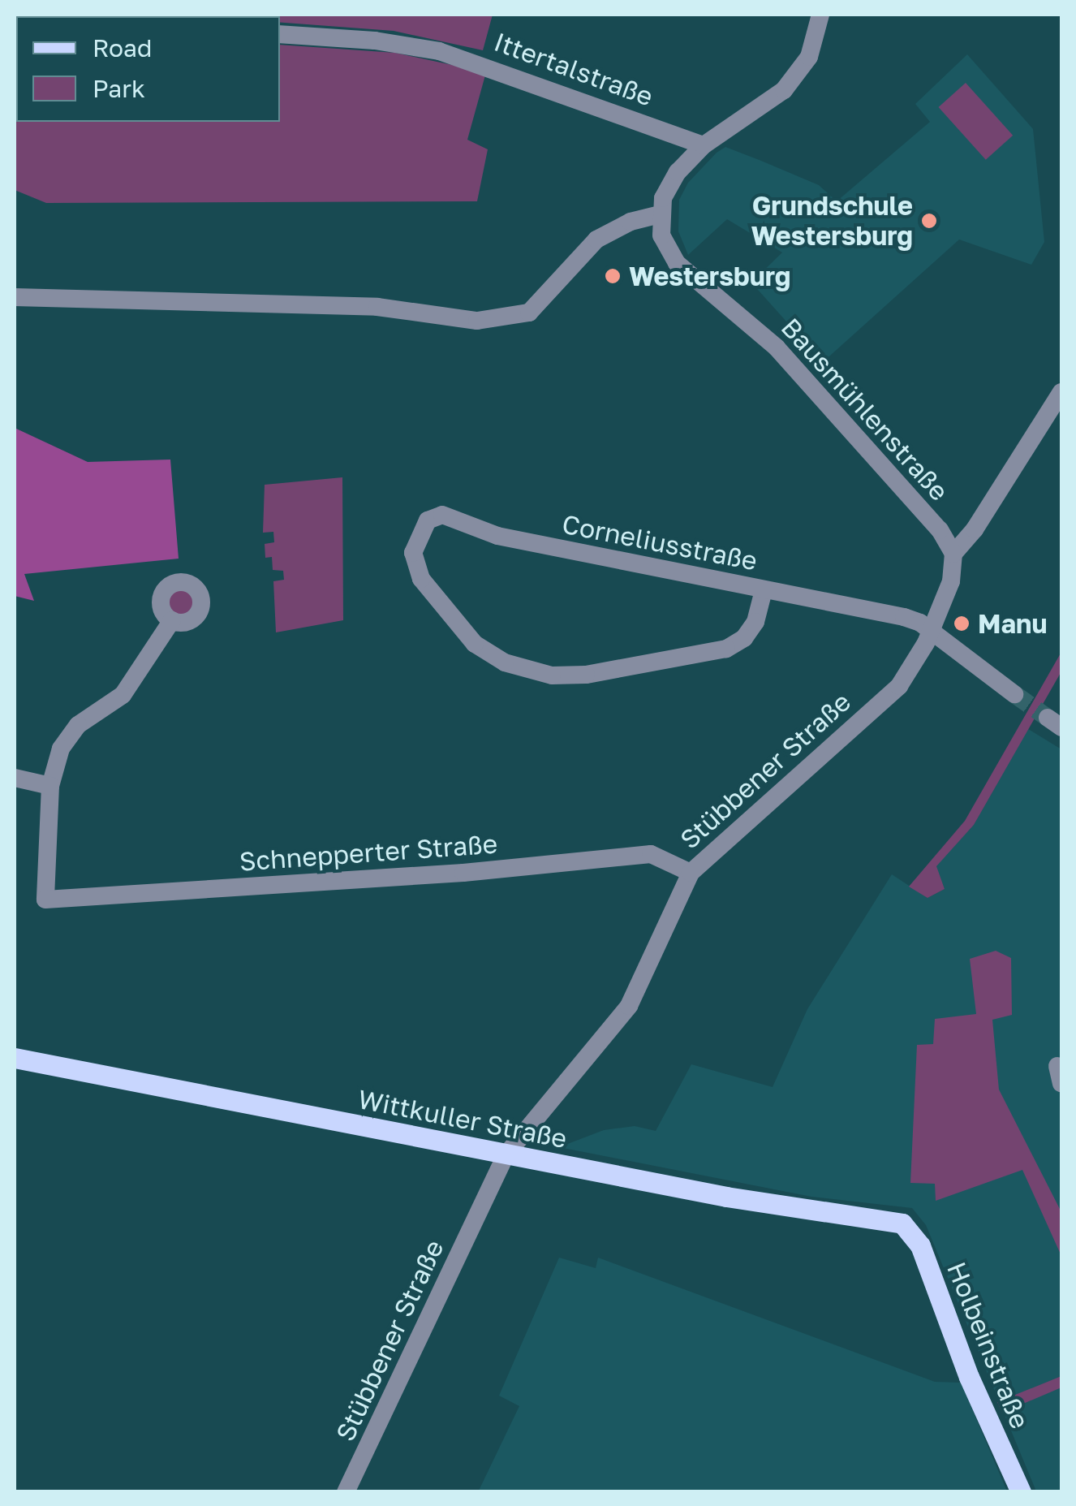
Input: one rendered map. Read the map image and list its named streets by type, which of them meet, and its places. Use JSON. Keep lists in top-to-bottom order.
{
  "streets": {
    "main road": ["Wittkuller Straße", "Holbeinstraße"],
    "street": [
      "Ittertalstraße",
      "Bausmühlenstraße",
      "Corneliusstraße",
      "Stübbener Straße",
      "Schnepperter Straße"
    ]
  },
  "crossings": [
    ["Bausmühlenstraße", "Stübbener Straße"],
    ["Corneliusstraße", "Stübbener Straße"],
    ["Stübbener Straße", "Schnepperter Straße"],
    ["Stübbener Straße", "Wittkuller Straße"],
    ["Wittkuller Straße", "Holbeinstraße"]
  ],
  "places": ["Grundschule Westersburg", "Westersburg", "Manu"],
  "legend": ["Road", "Park"]
}
